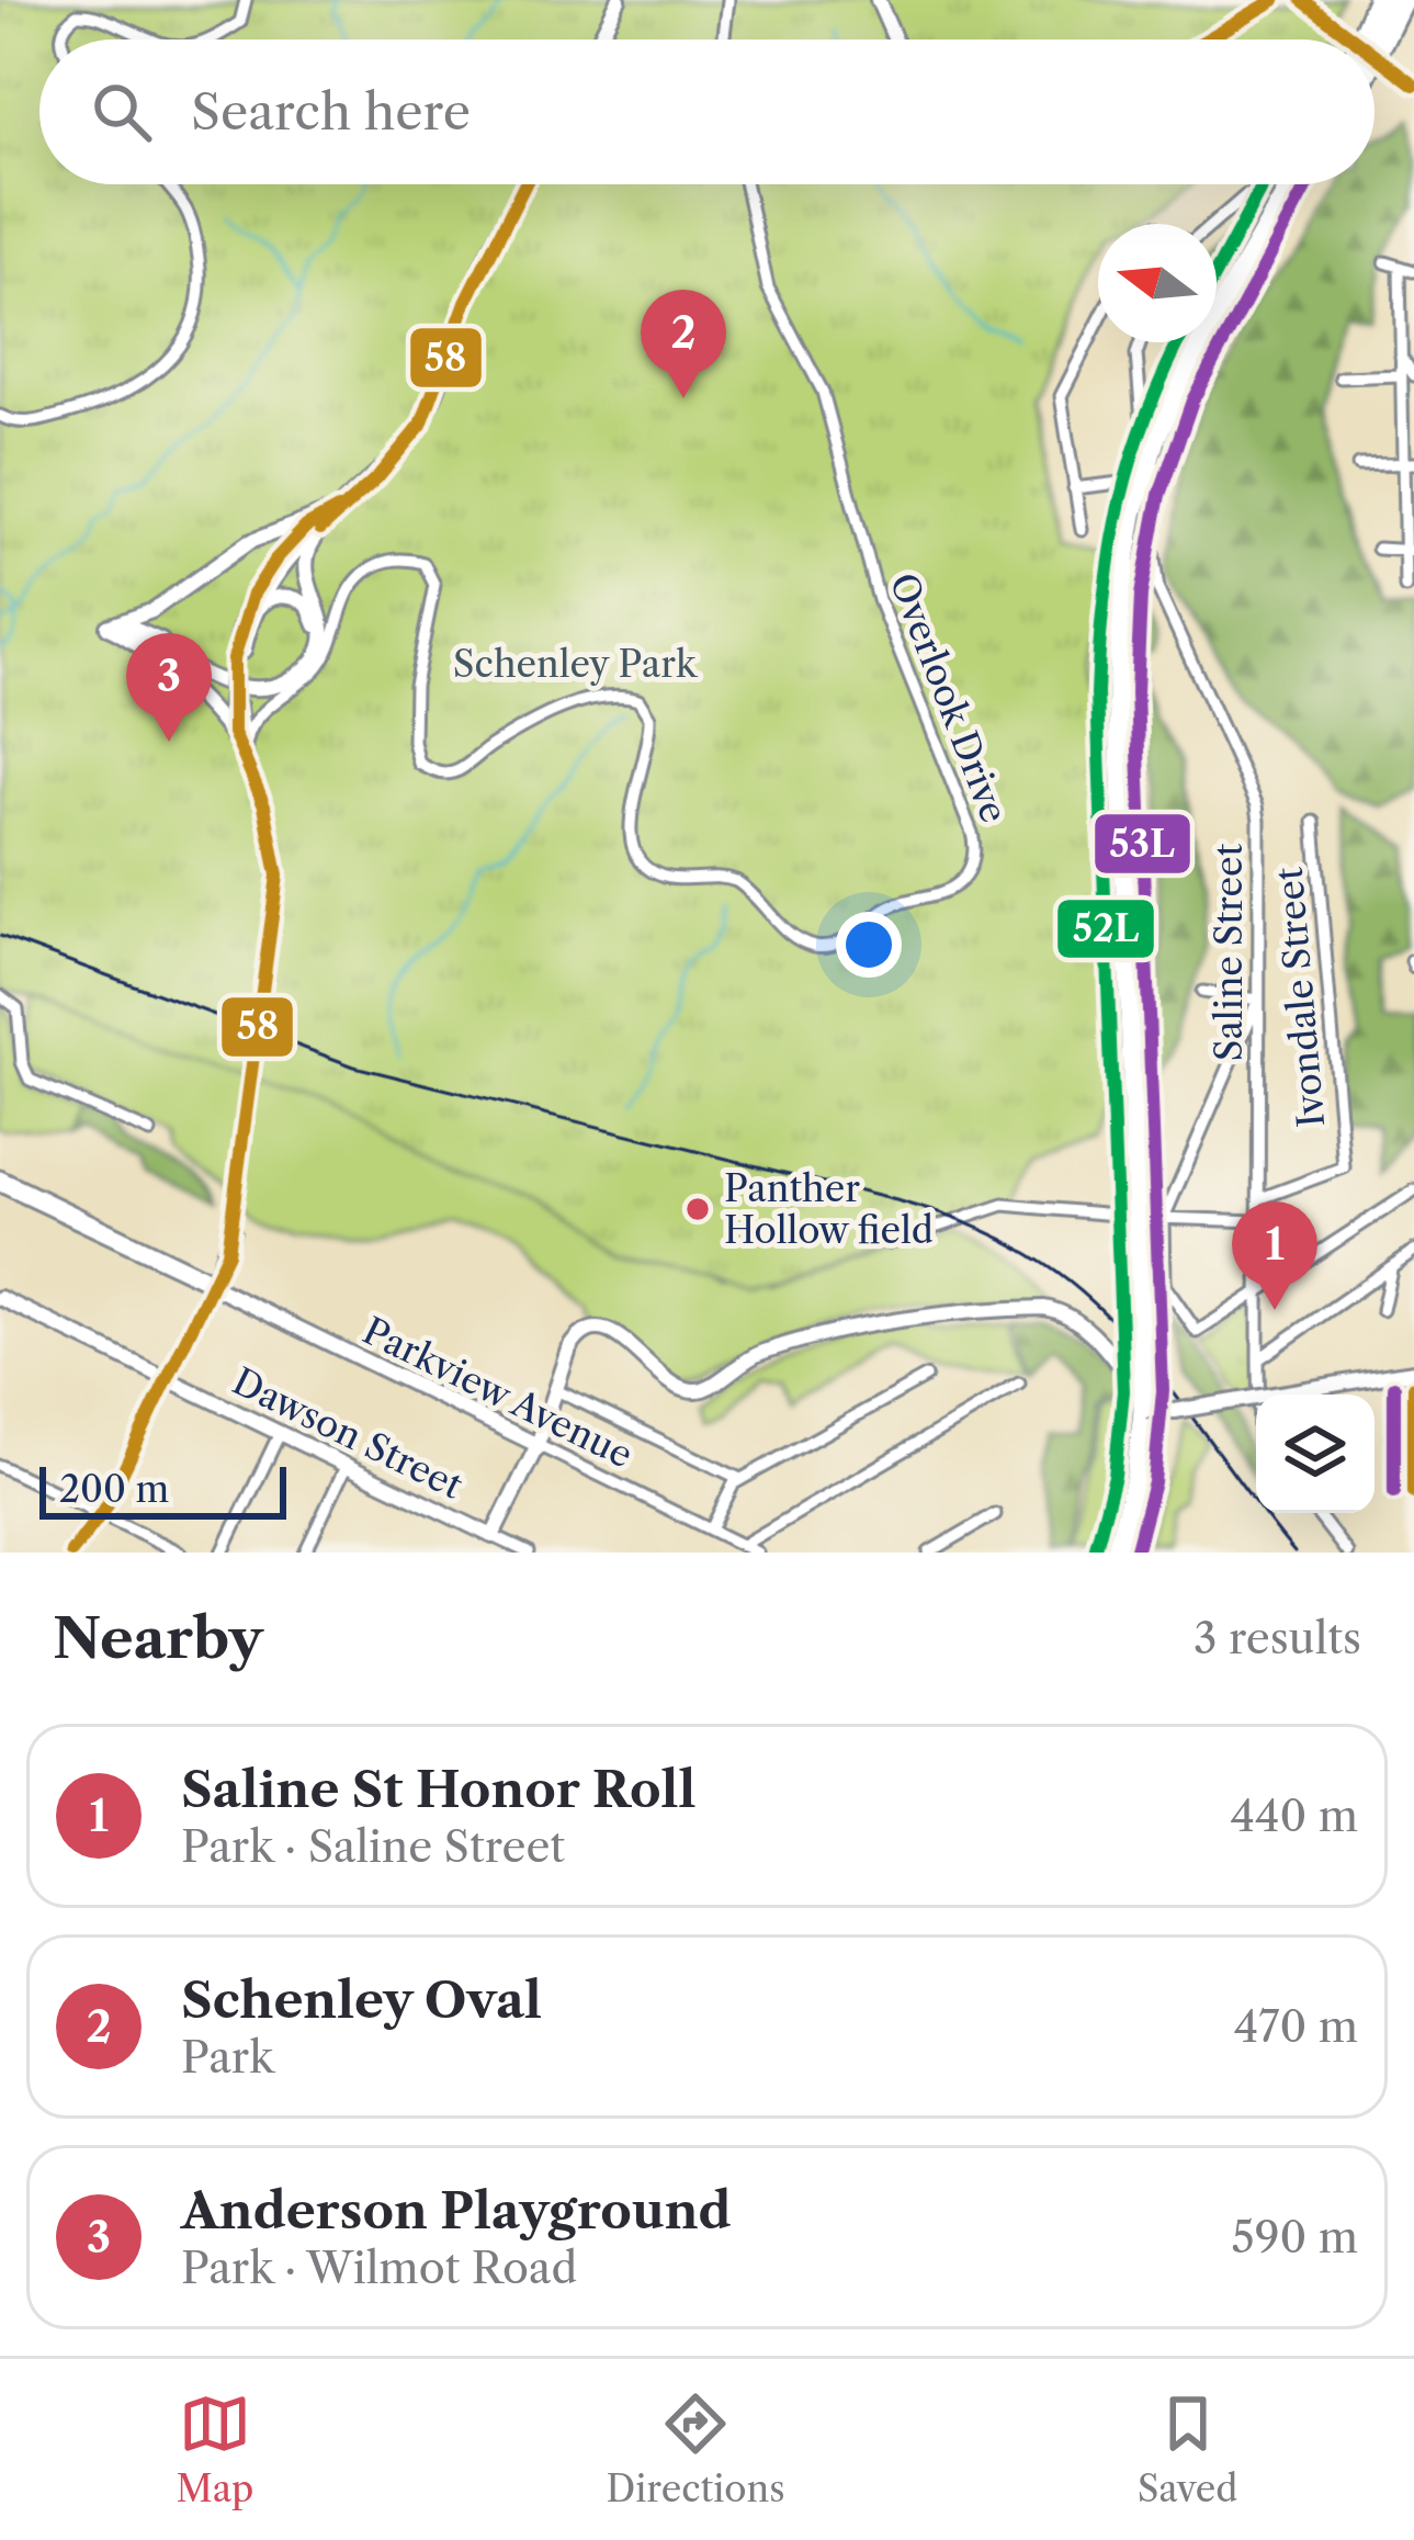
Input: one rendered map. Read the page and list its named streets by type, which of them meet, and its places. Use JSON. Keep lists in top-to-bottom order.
{
  "streets": {
    "main road": ["Parkview Avenue", "Dawson Street"],
    "street": ["Overlook Drive", "Saline Street", "Ivondale Street"]
  },
  "crossings": [
    ["Saline Street", "Ivondale Street"]
  ],
  "parks": ["Schenley Park"],
  "places": ["Panther Hollow field"],
  "lines": ["transit line 58", "transit line 53L", "transit line 52L"],
  "scale_bar": "200 m",
  "north": "left",
  "page": {
    "search": "Search here",
    "pins": ["2", "3", "1"],
    "scale": "200 m",
    "heading": ["Nearby", "3 results"],
    "list": [
      {
        "mark": "1",
        "name": "Saline St Honor Roll",
        "note": "Park · Saline Street",
        "value": "440 m"
      },
      {
        "mark": "2",
        "name": "Schenley Oval",
        "note": "Park",
        "value": "470 m"
      },
      {
        "mark": "3",
        "name": "Anderson Playground",
        "note": "Park · Wilmot Road",
        "value": "590 m"
      }
    ],
    "nav": ["Map", "Directions", "Saved"]
  }
}
